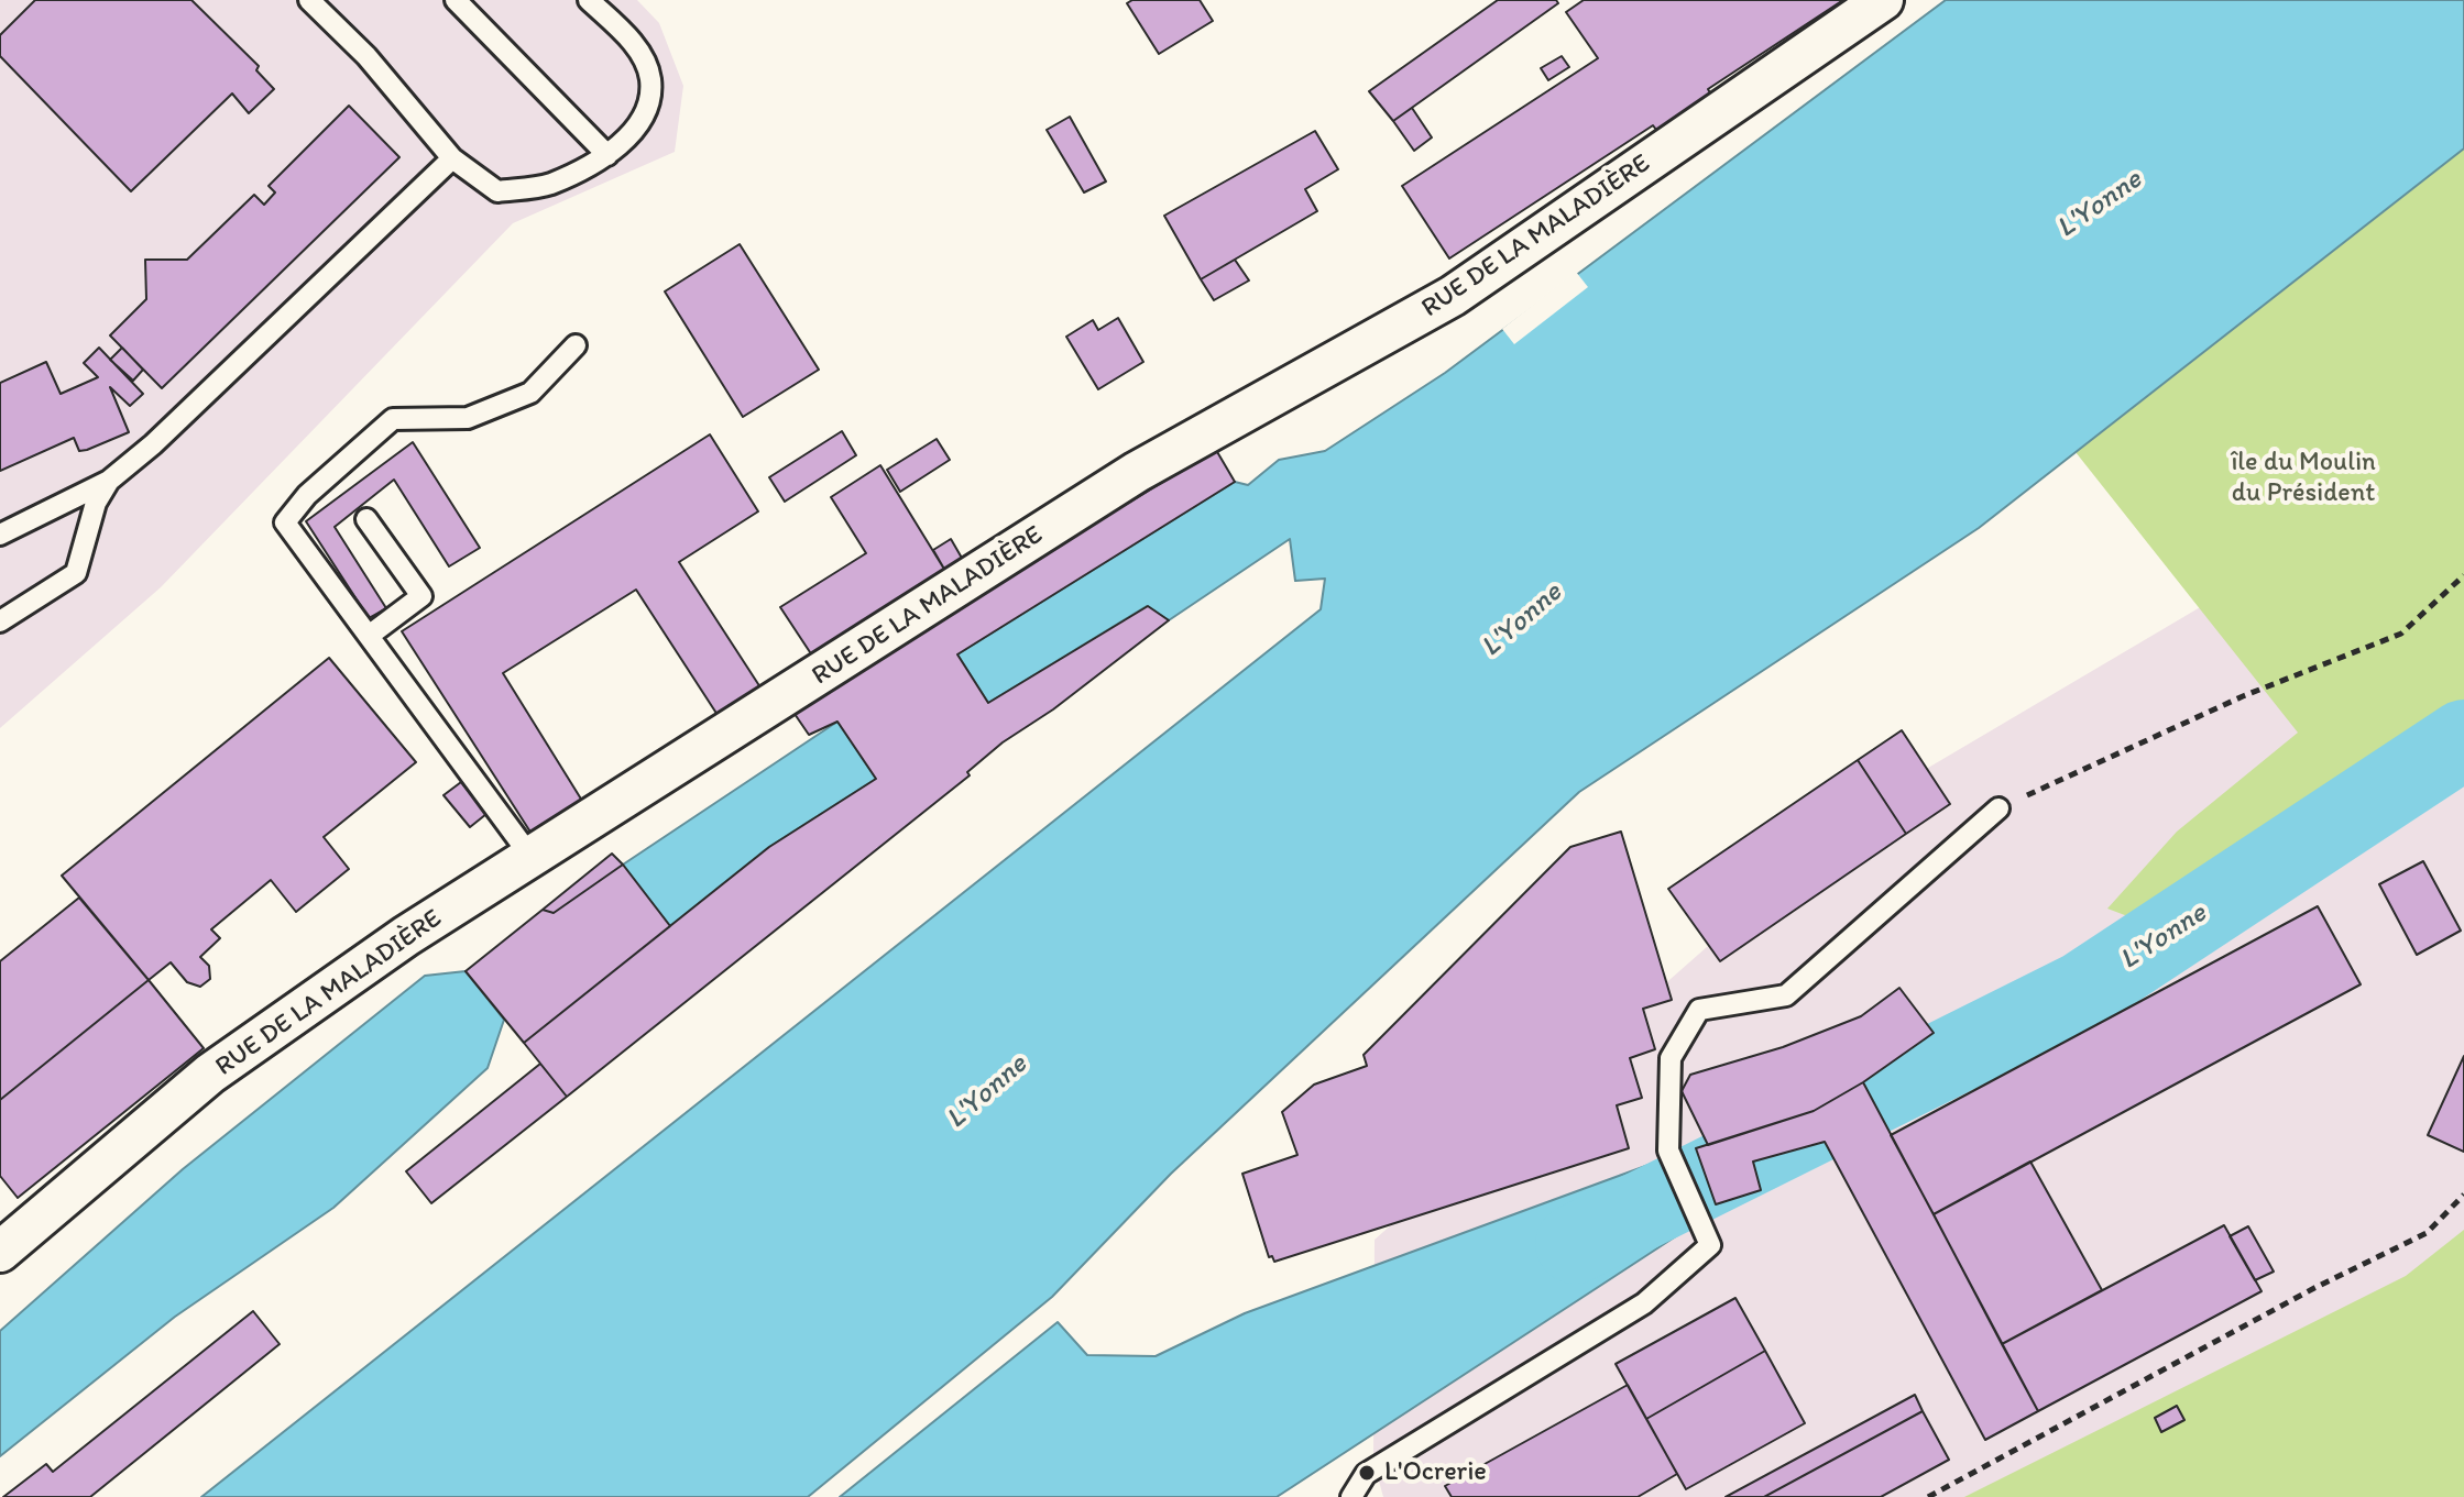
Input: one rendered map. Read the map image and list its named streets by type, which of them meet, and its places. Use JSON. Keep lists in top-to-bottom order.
{
  "streets": {
    "street": ["RUE DE LA MALADIÈRE"]
  },
  "water": ["L'Yonne"],
  "parks": ["île du Moulin du Président"],
  "places": ["L'Ocrerie"]
}
